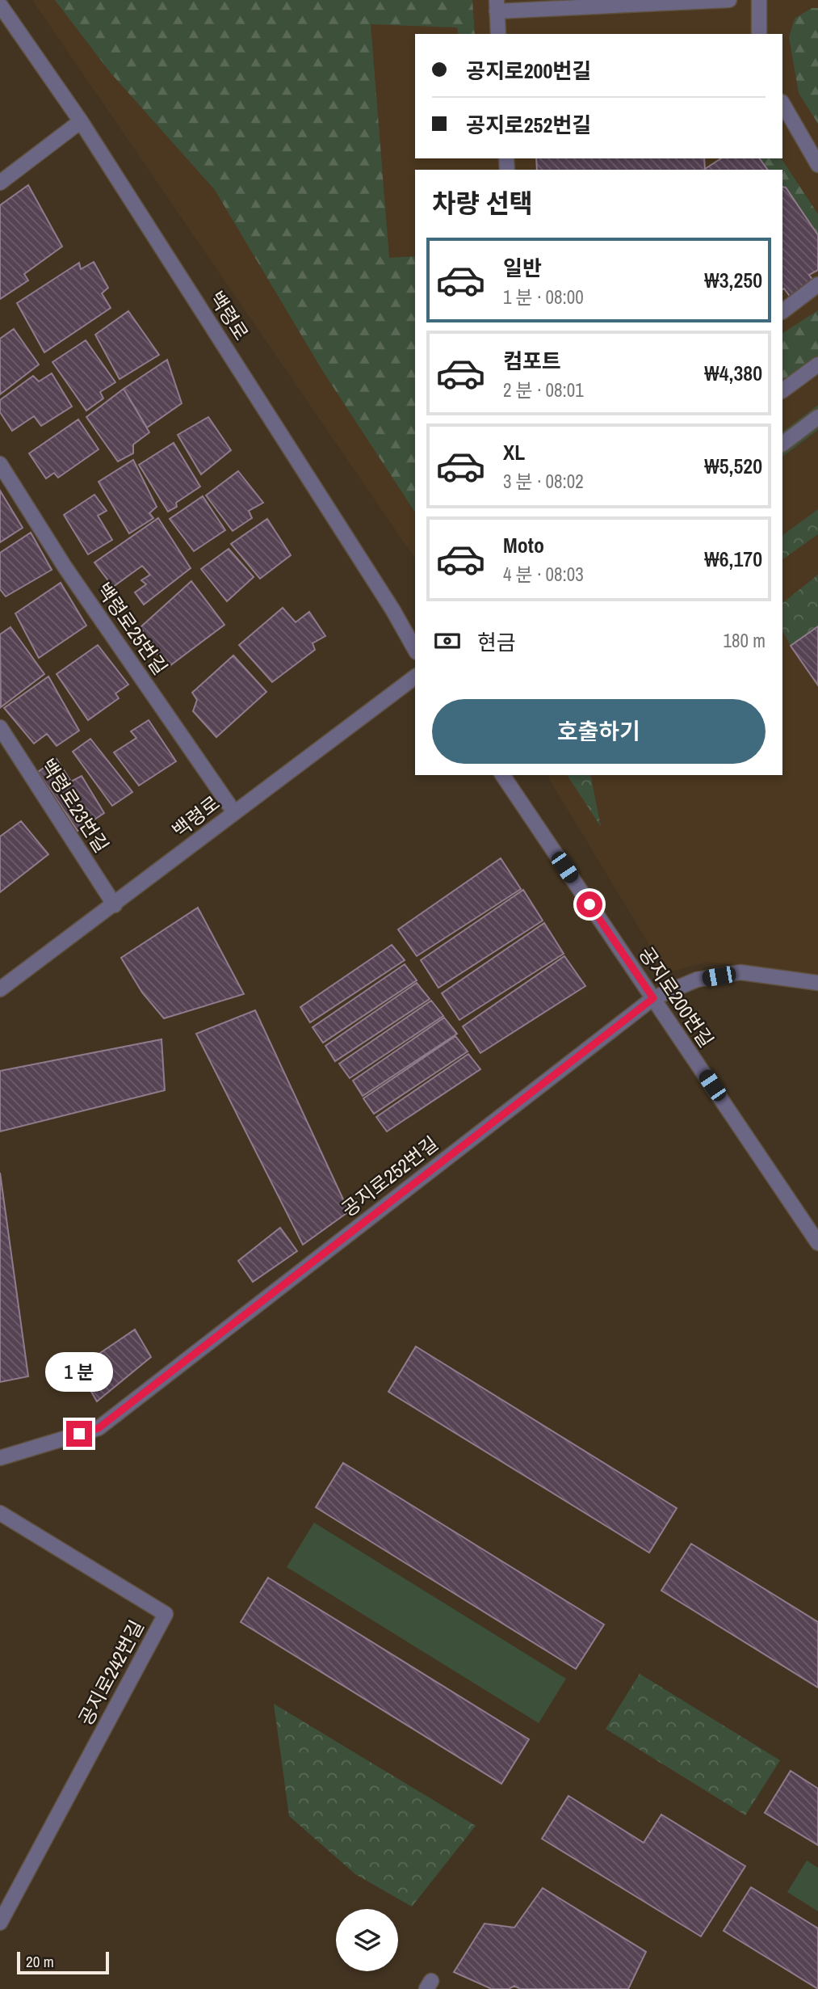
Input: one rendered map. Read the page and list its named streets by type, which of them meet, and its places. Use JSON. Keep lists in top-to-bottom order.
{
  "streets": {
    "street": [
      "백령로",
      "백령로25번길",
      "백령로23번길",
      "공지로200번길",
      "공지로252번길",
      "공지로242번길"
    ]
  },
  "crossings": [
    ["백령로", "백령로25번길"],
    ["백령로", "백령로23번길"],
    ["공지로200번길", "공지로252번길"]
  ],
  "scale_bar": "20 m",
  "page": {
    "banner": ["공지로200번길", "공지로252번길"],
    "heading": "차량 선택",
    "list": [
      {
        "name": "일반",
        "note": "1 분 · 08:00",
        "value": "₩3,250"
      },
      {
        "name": "컴포트",
        "note": "2 분 · 08:01",
        "value": "₩4,380"
      },
      {
        "name": "XL",
        "note": "3 분 · 08:02",
        "value": "₩5,520"
      },
      {
        "name": "Moto",
        "note": "4 분 · 08:03",
        "value": "₩6,170"
      }
    ],
    "pay": ["현금", "180 m"],
    "buttons": "호출하기",
    "bubble": "1 분",
    "scale": "20 m"
  }
}
